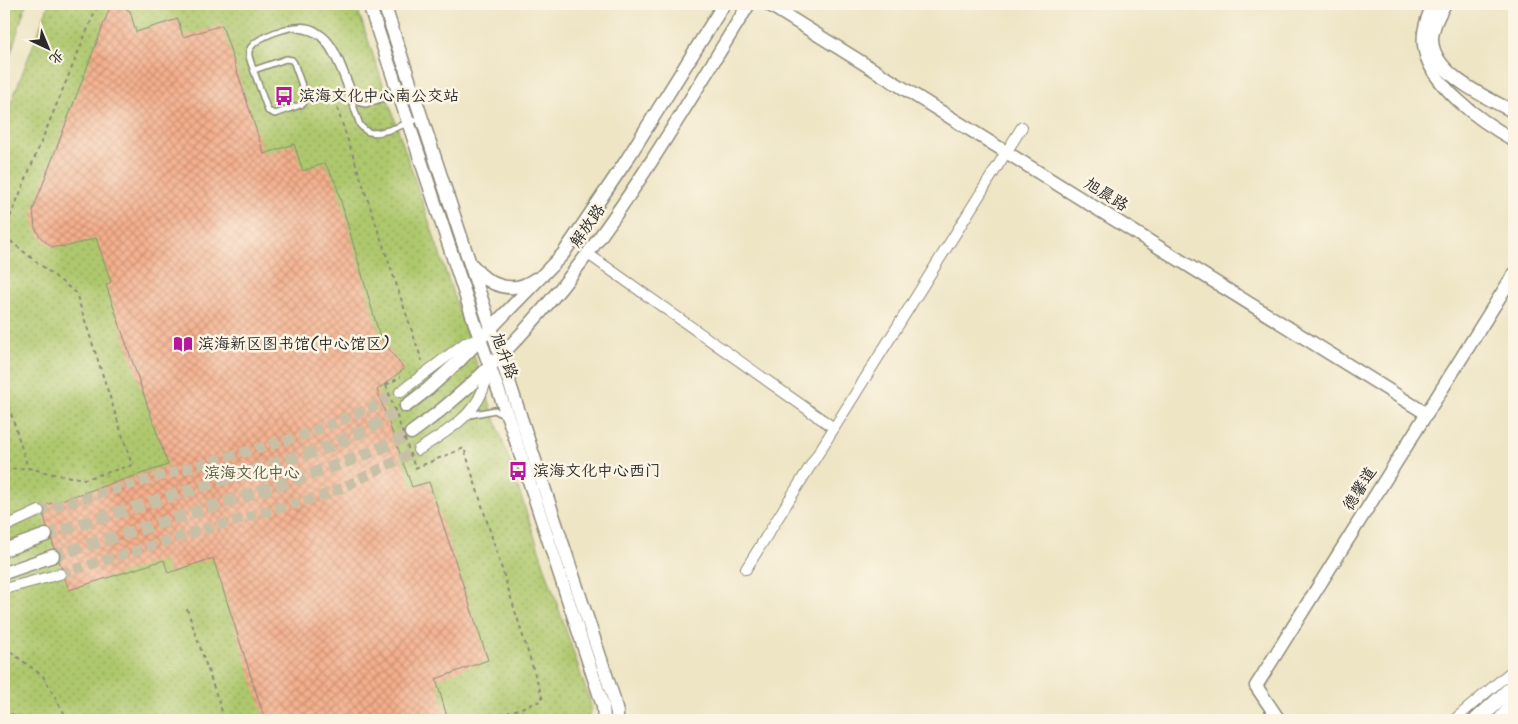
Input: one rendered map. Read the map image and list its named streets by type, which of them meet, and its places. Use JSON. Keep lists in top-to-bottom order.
{
  "streets": {
    "street": [
      "旭晨路",
      "解放路",
      "旭升路",
      "德馨道"
    ]
  },
  "crossings": [
    ["旭晨路", "德馨道"],
    ["解放路", "旭升路"]
  ],
  "parks": ["滨海文化中心"],
  "places": {
    "bus stop": ["滨海文化中心南公交站", "滨海文化中心西门"],
    "library": ["滨海新区图书馆(中心馆区)"]
  },
  "north": "bottom right"
}
